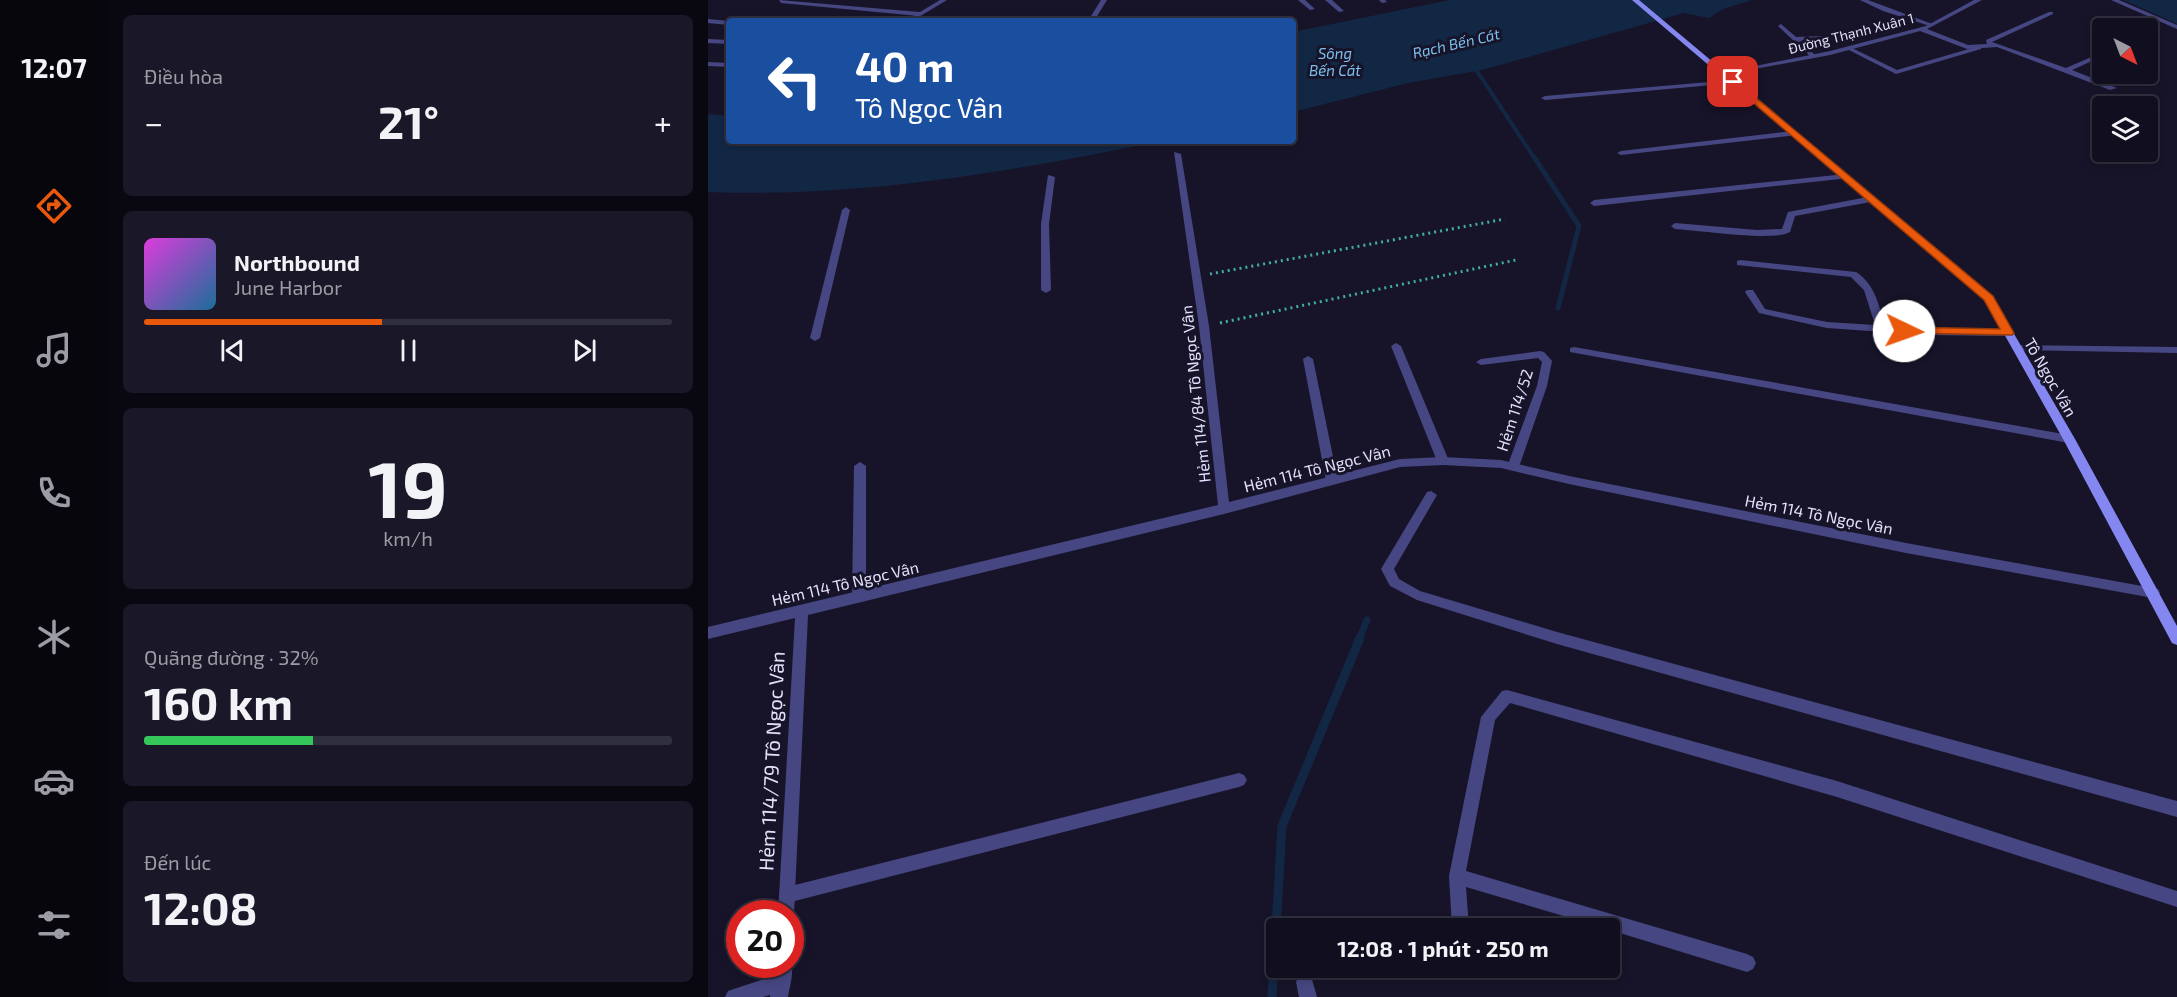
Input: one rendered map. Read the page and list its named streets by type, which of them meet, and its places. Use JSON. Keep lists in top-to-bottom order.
{
  "streets": {
    "main road": ["Tô Ngọc Vân"],
    "street": [
      "Đường Thạnh Xuân 1",
      "Hẻm 114/84 Tô Ngọc Vân",
      "Hẻm 114/52",
      "Hẻm 114 Tô Ngọc Vân",
      "Hẻm 114/79 Tô Ngọc Vân"
    ]
  },
  "crossings": [
    ["Đường Thạnh Xuân 1", "Tô Ngọc Vân"],
    ["Tô Ngọc Vân", "Hẻm 114 Tô Ngọc Vân"],
    ["Hẻm 114/84 Tô Ngọc Vân", "Hẻm 114 Tô Ngọc Vân"],
    ["Hẻm 114/52", "Hẻm 114 Tô Ngọc Vân"],
    ["Hẻm 114 Tô Ngọc Vân", "Hẻm 114/79 Tô Ngọc Vân"]
  ],
  "water": ["Rạch Bến Cát", "Sông Bến Cát"],
  "north": "bottom right",
  "page": {
    "tabs": "12:07",
    "tile": [
      "Điều hòa",
      ["19", "km/h"],
      ["Quãng đường · 32%", "160 km"],
      ["Đến lúc", "12:08"]
    ],
    "turn": ["40 m", "Tô Ngọc Vân"],
    "heat": ["−", "21°", "+"],
    "song": ["Northbound", "June Harbor"],
    "limit": "20",
    "trip": "12:08 · 1 phút · 250 m"
  }
}
